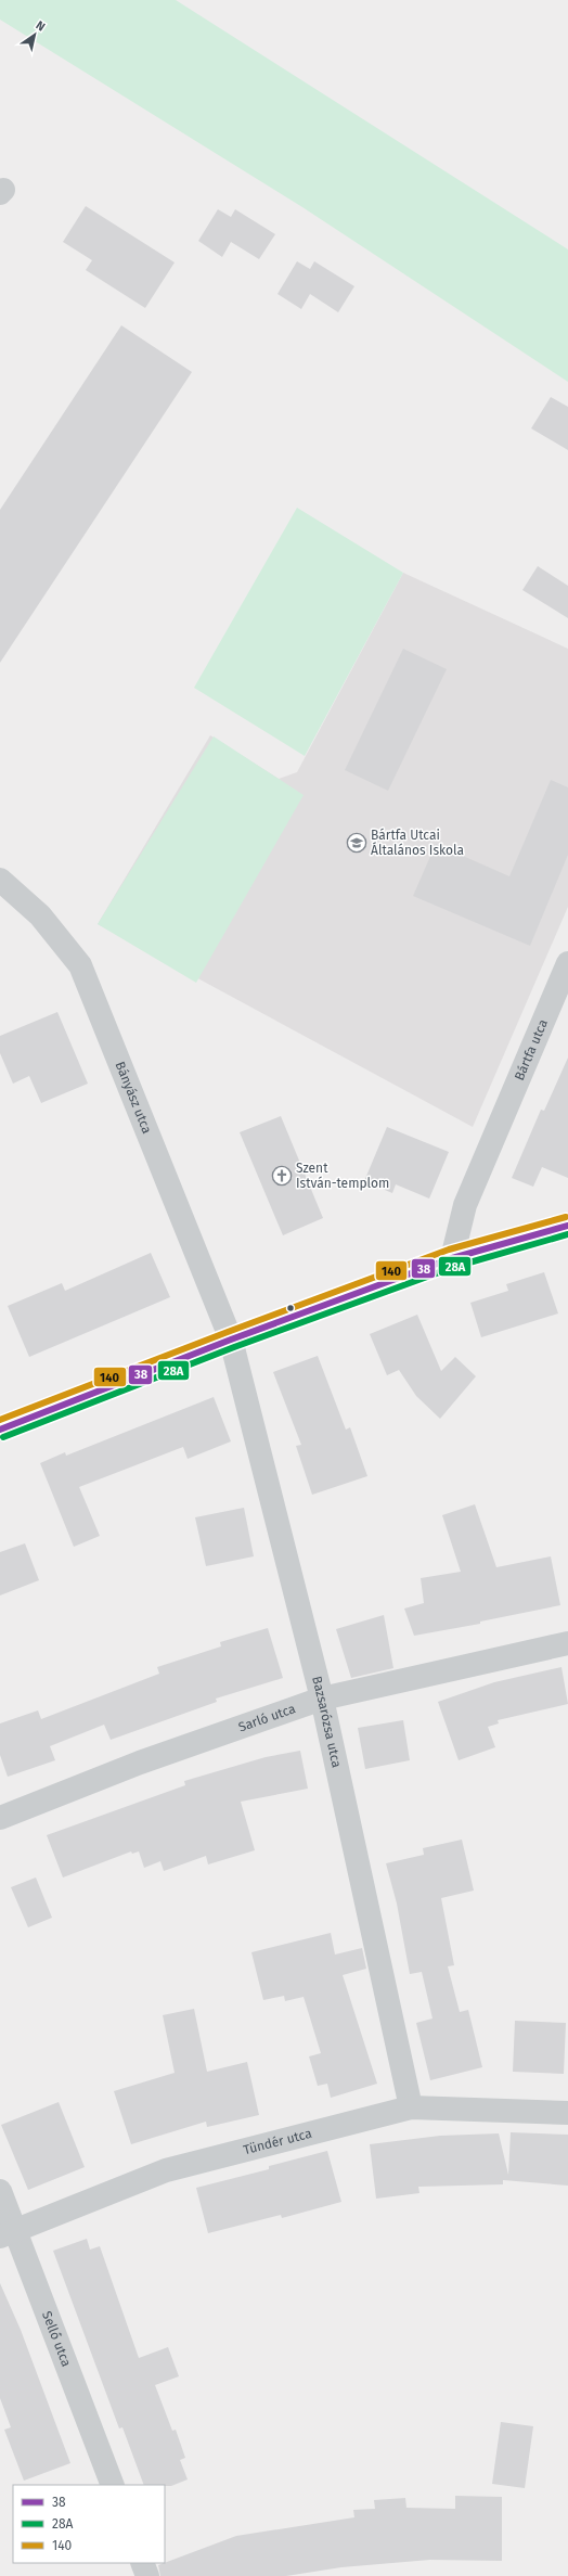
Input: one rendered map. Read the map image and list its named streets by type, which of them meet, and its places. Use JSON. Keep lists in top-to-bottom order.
{
  "streets": {
    "street": [
      "Bártfa utca",
      "Bányász utca",
      "Sarló utca",
      "Bazsarózsa utca",
      "Tündér utca",
      "Sellő utca"
    ]
  },
  "crossings": [
    ["Bányász utca", "Bazsarózsa utca"],
    ["Sarló utca", "Bazsarózsa utca"],
    ["Bazsarózsa utca", "Tündér utca"],
    ["Tündér utca", "Sellő utca"]
  ],
  "places": {
    "school or university": ["Bártfa Utcai Általános Iskola"],
    "church": ["Szent István-templom"]
  },
  "lines": ["transit line 140", "transit line 38", "transit line 28A"],
  "legend": ["38", "28A", "140"],
  "north": "top right"
}
